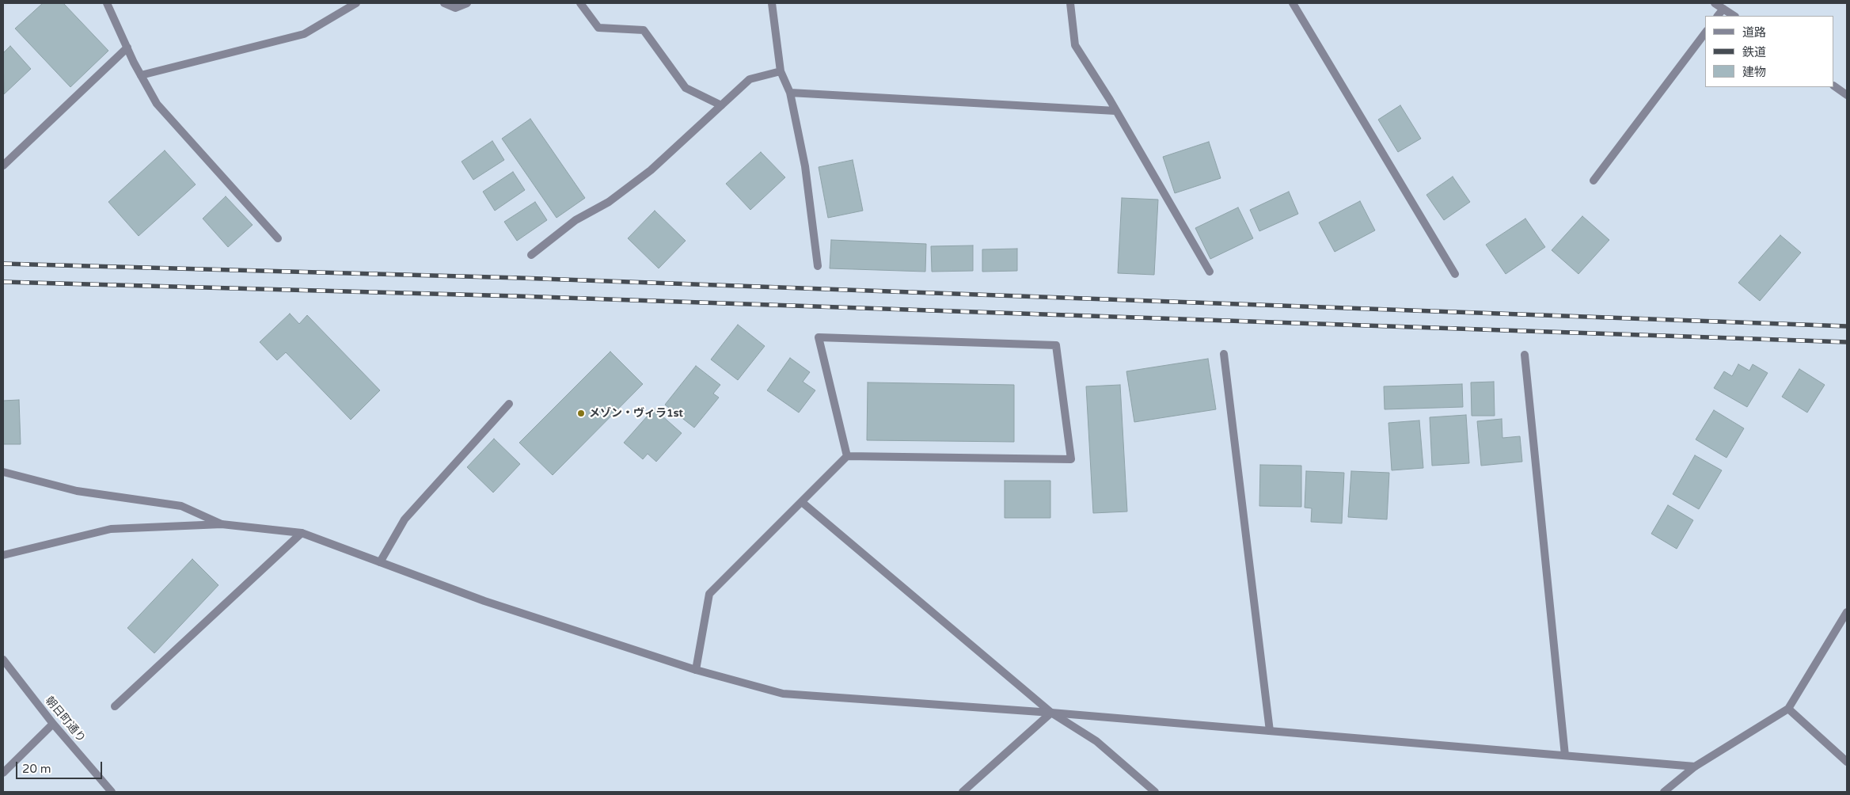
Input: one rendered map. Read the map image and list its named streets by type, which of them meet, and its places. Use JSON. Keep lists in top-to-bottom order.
{
  "streets": {
    "street": ["朝日町通り"]
  },
  "places": ["メゾン・ヴィラ1st"],
  "legend": ["道路", "鉄道", "建物"],
  "scale_bar": "20 m"
}
